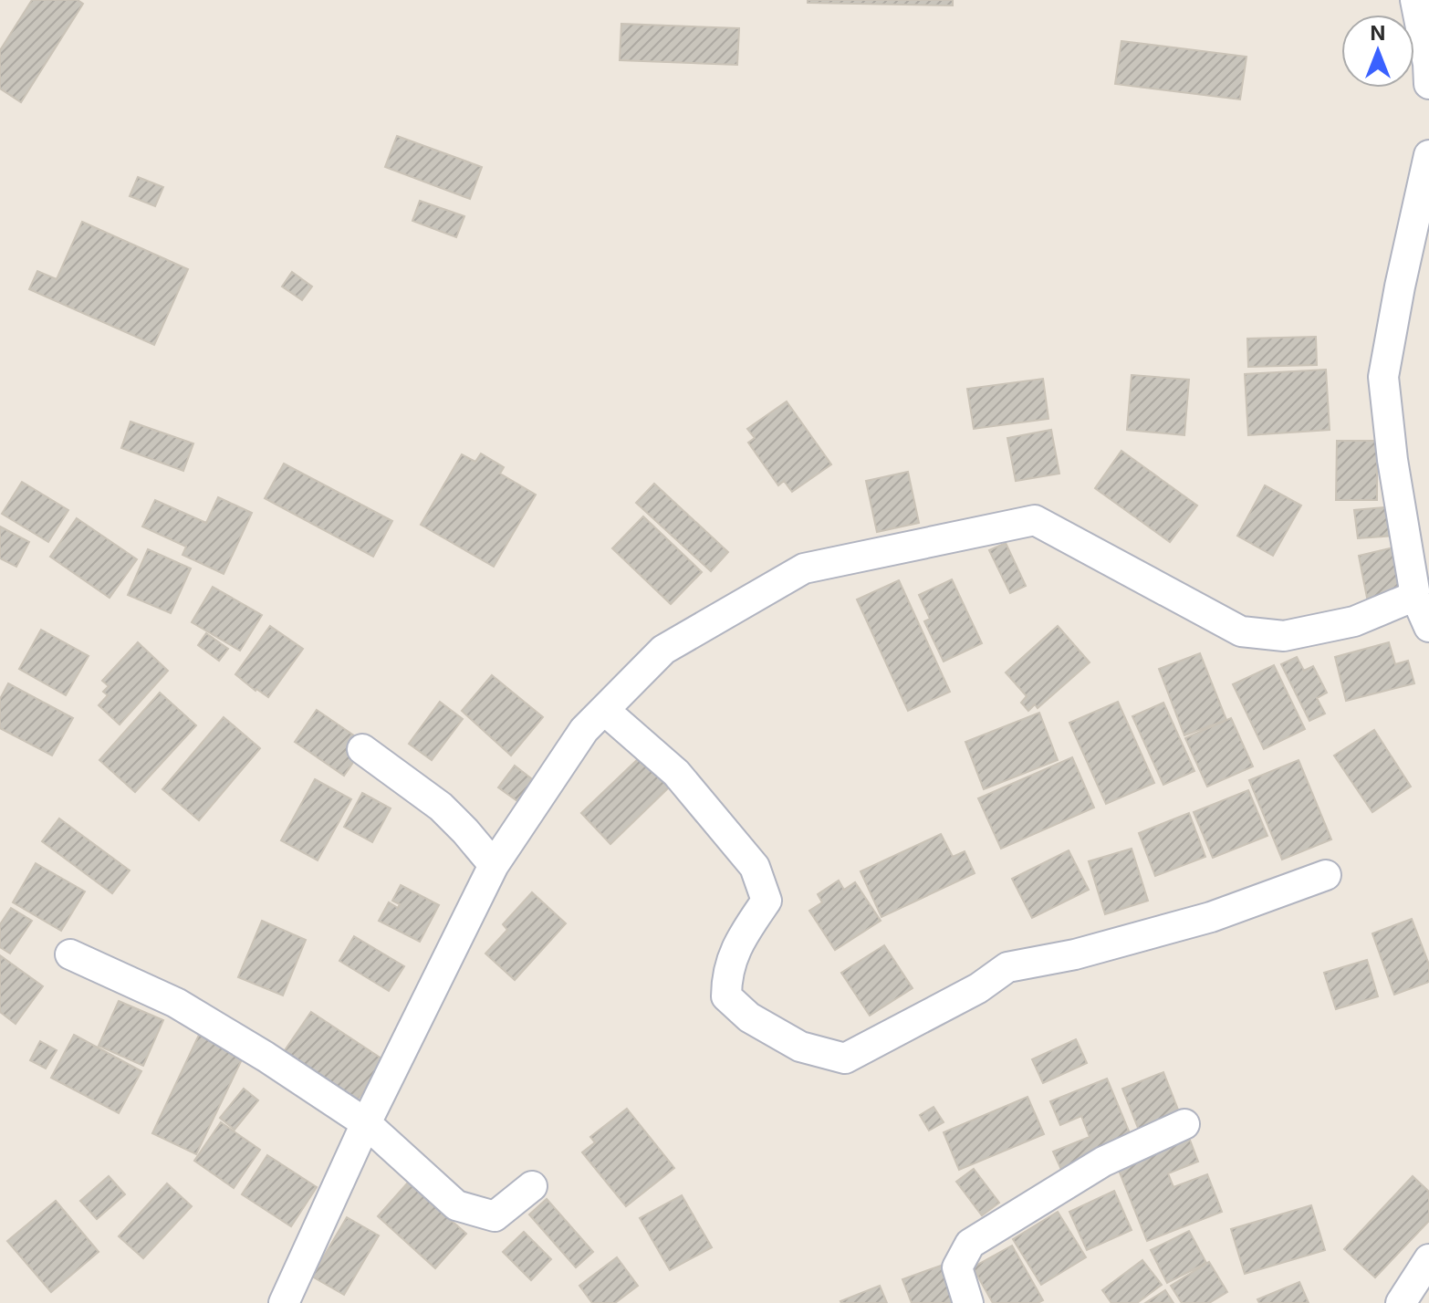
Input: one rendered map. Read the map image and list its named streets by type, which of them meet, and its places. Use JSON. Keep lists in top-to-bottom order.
{
  "north": "top"
}
